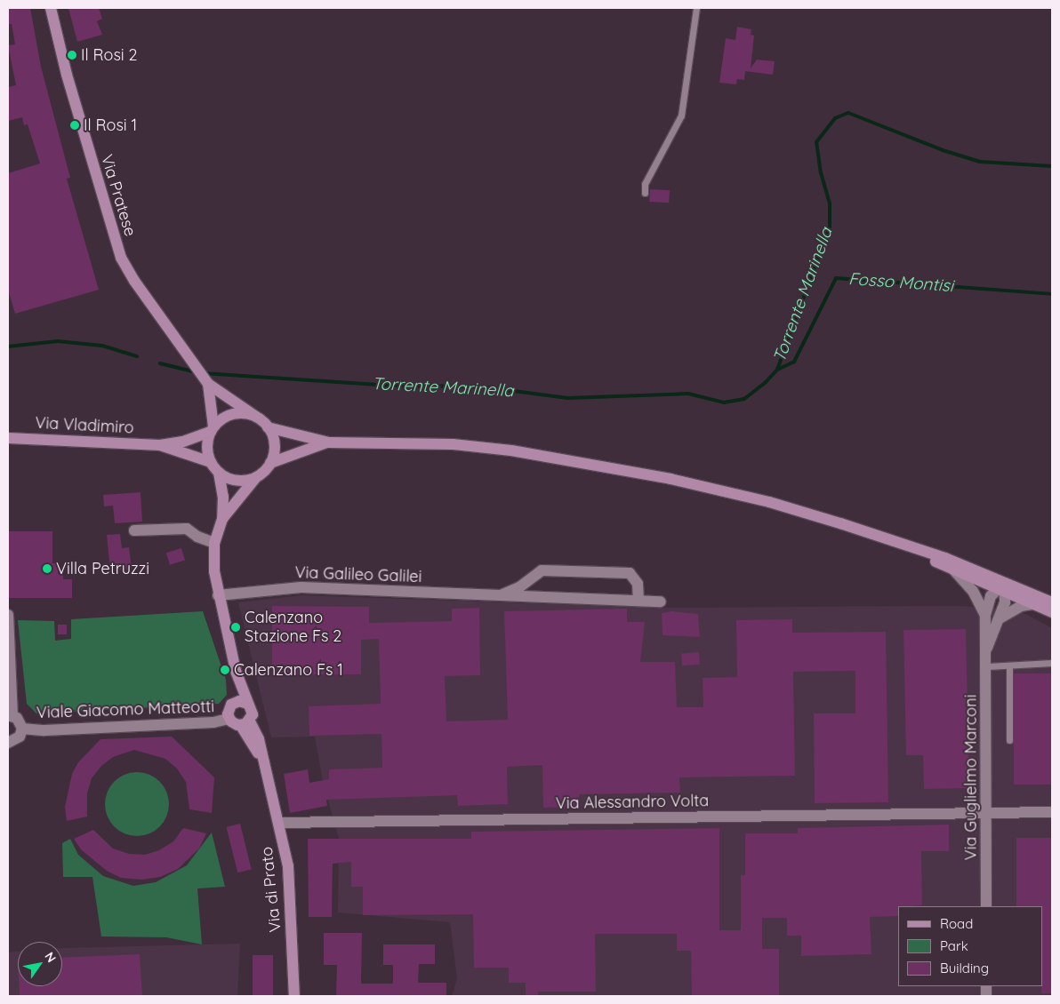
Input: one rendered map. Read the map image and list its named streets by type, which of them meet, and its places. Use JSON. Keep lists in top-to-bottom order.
{
  "streets": {
    "main road": ["Via Pratese", "Via Vladimiro", "Via di Prato"],
    "street": [
      "Via Galileo Galilei",
      "Viale Giacomo Matteotti",
      "Via Guglielmo Marconi",
      "Via Alessandro Volta"
    ]
  },
  "crossings": [
    ["Via Pratese", "Via di Prato"],
    ["Via Vladimiro", "Via di Prato"],
    ["Via Galileo Galilei", "Via di Prato"],
    ["Viale Giacomo Matteotti", "Via di Prato"],
    ["Via Guglielmo Marconi", "Via Alessandro Volta"],
    ["Via Alessandro Volta", "Via di Prato"]
  ],
  "water": ["Fosso Montisi", "Torrente Marinella"],
  "places": [
    "Il Rosi 2",
    "Il Rosi 1",
    "Villa Petruzzi",
    "Calenzano Stazione Fs 2",
    "Calenzano Fs 1"
  ],
  "legend": ["Road", "Park", "Building"],
  "north": "top right"
}
